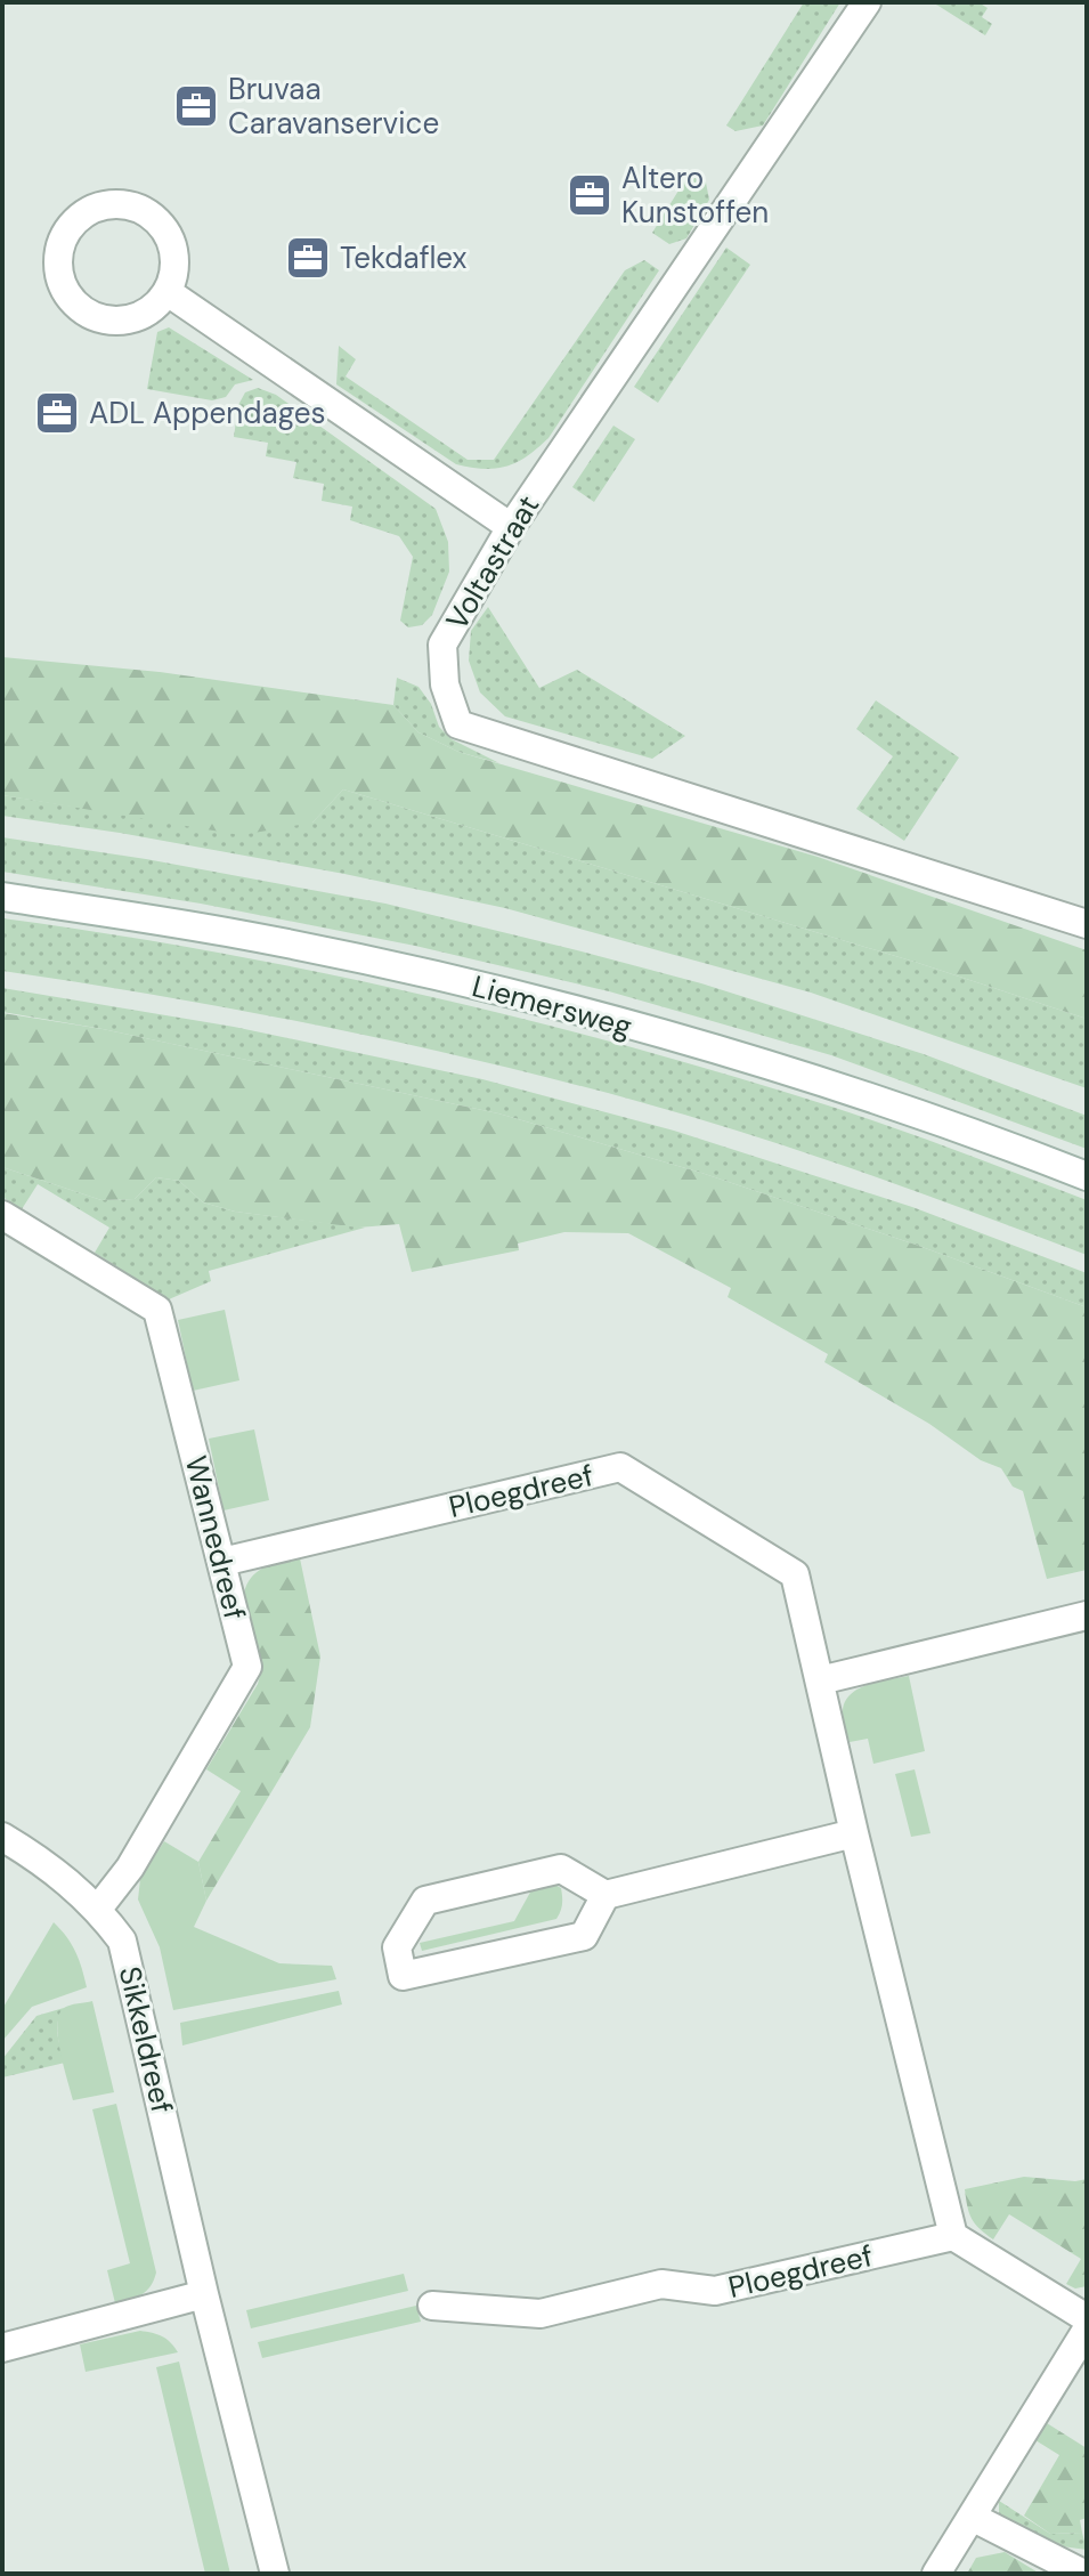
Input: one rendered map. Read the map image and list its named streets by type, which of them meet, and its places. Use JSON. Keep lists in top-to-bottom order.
{
  "streets": {
    "street": [
      "Voltastraat",
      "Liemersweg",
      "Ploegdreef",
      "Wannedreef",
      "Sikkeldreef"
    ]
  },
  "crossings": [
    ["Ploegdreef", "Wannedreef"],
    ["Wannedreef", "Sikkeldreef"]
  ],
  "places": {
    "office": [
      "Bruvaa Caravanservice",
      "Altero Kunstoffen",
      "Tekdaflex",
      "ADL Appendages"
    ]
  }
}
